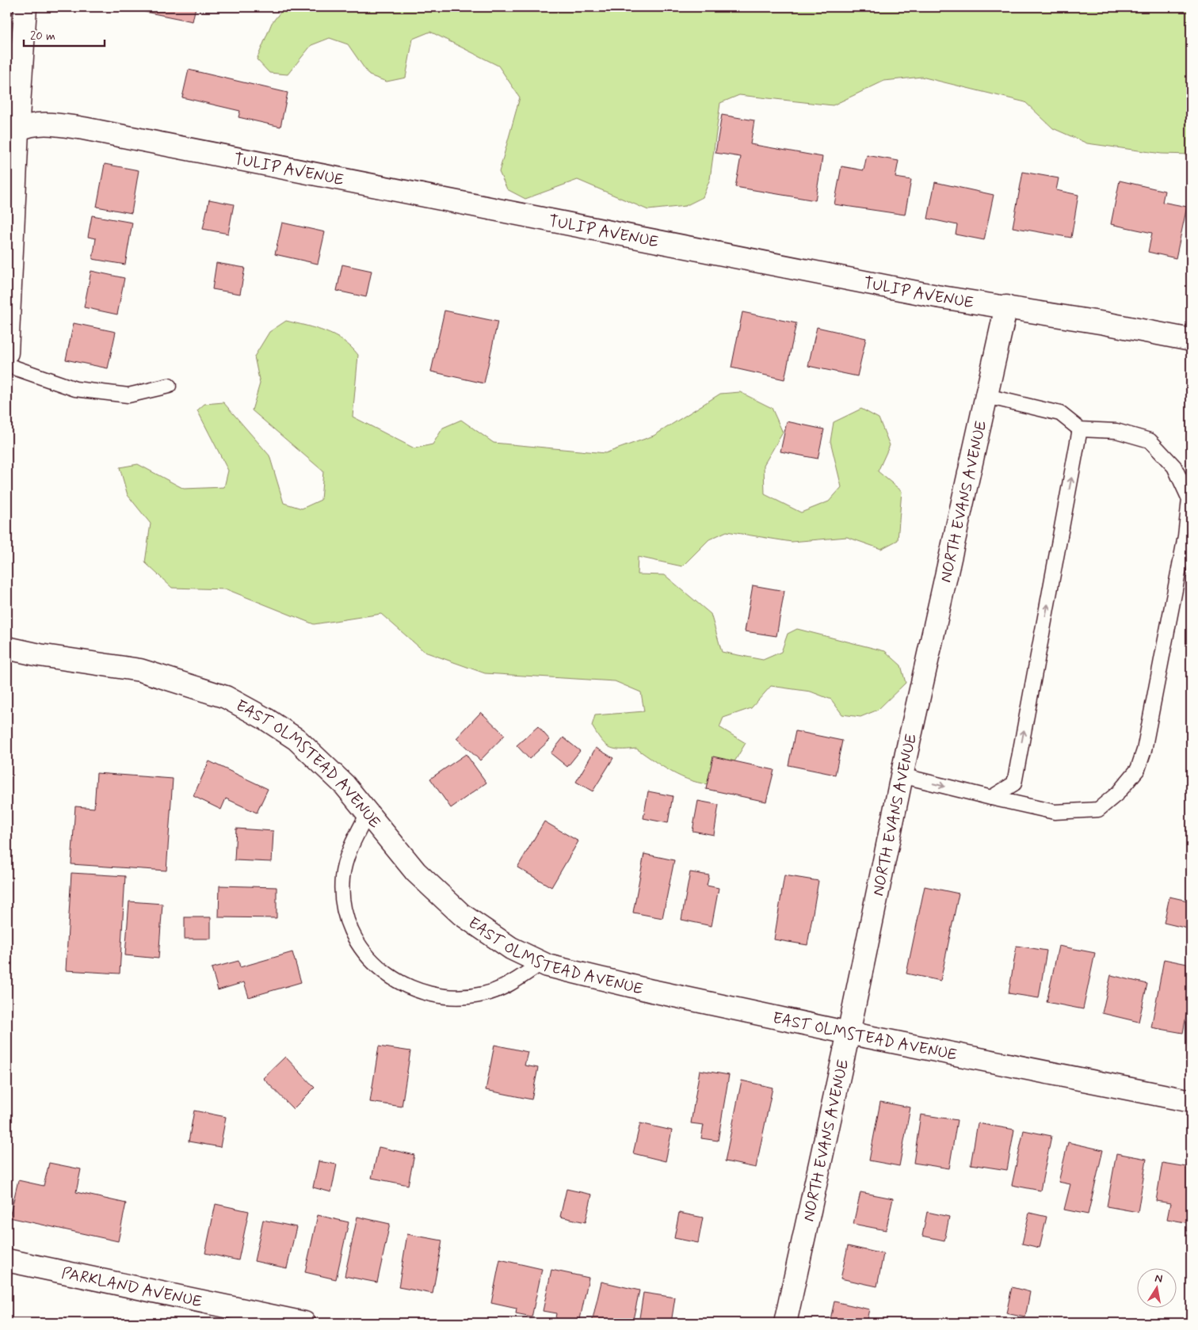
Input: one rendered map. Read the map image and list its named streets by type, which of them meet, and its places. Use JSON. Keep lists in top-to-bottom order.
{
  "streets": {
    "street": [
      "TULIP AVENUE",
      "NORTH EVANS AVENUE",
      "EAST OLMSTEAD AVENUE",
      "PARKLAND AVENUE"
    ]
  },
  "crossings": [
    ["TULIP AVENUE", "NORTH EVANS AVENUE"],
    ["NORTH EVANS AVENUE", "EAST OLMSTEAD AVENUE"]
  ],
  "scale_bar": "20 m",
  "north": "top"
}
